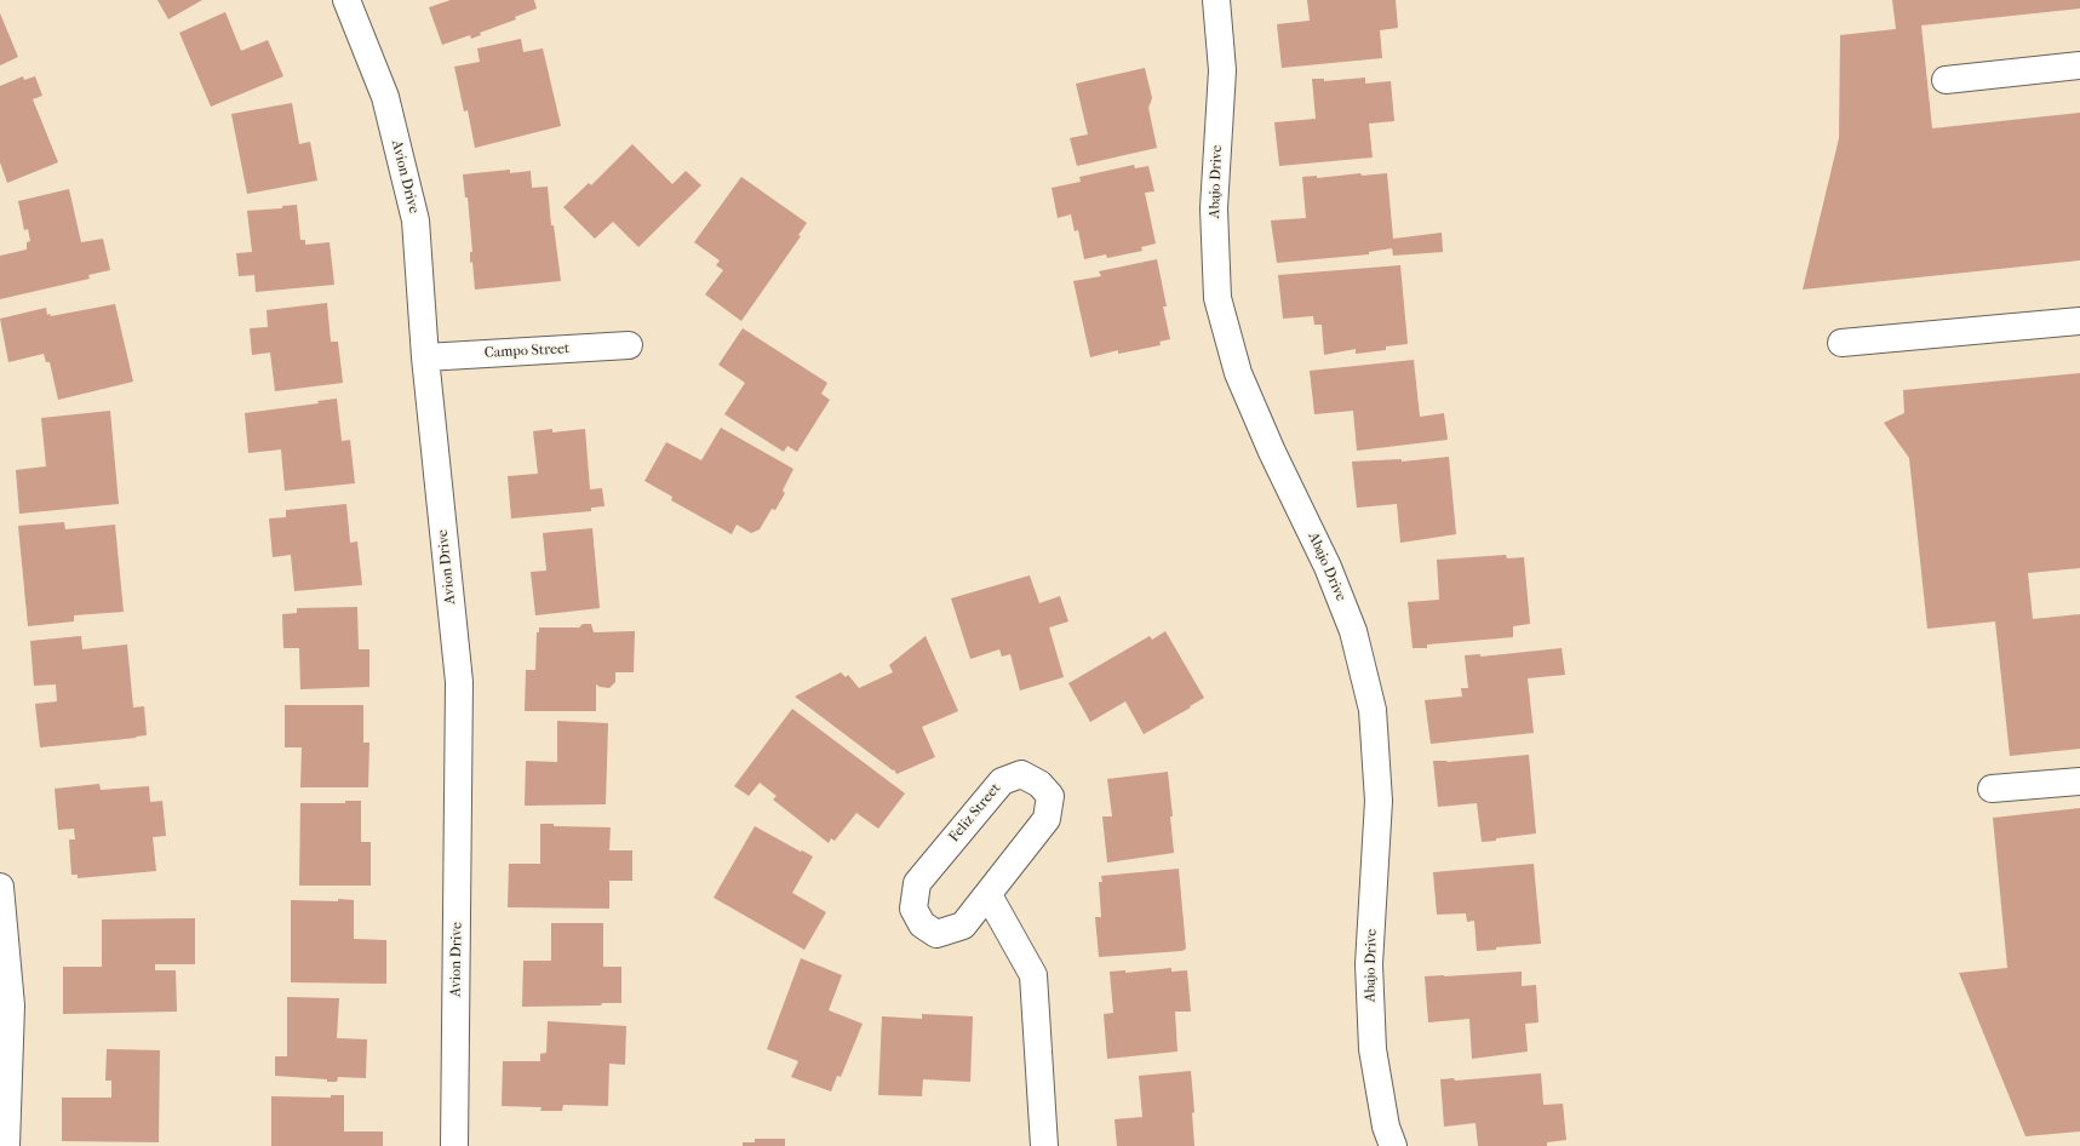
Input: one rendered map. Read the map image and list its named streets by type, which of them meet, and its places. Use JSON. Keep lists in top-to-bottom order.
{
  "streets": {
    "street": [
      "Avion Drive",
      "Abajo Drive",
      "Campo Street",
      "Feliz Street"
    ]
  },
  "crossings": [
    ["Avion Drive", "Campo Street"]
  ]
}
